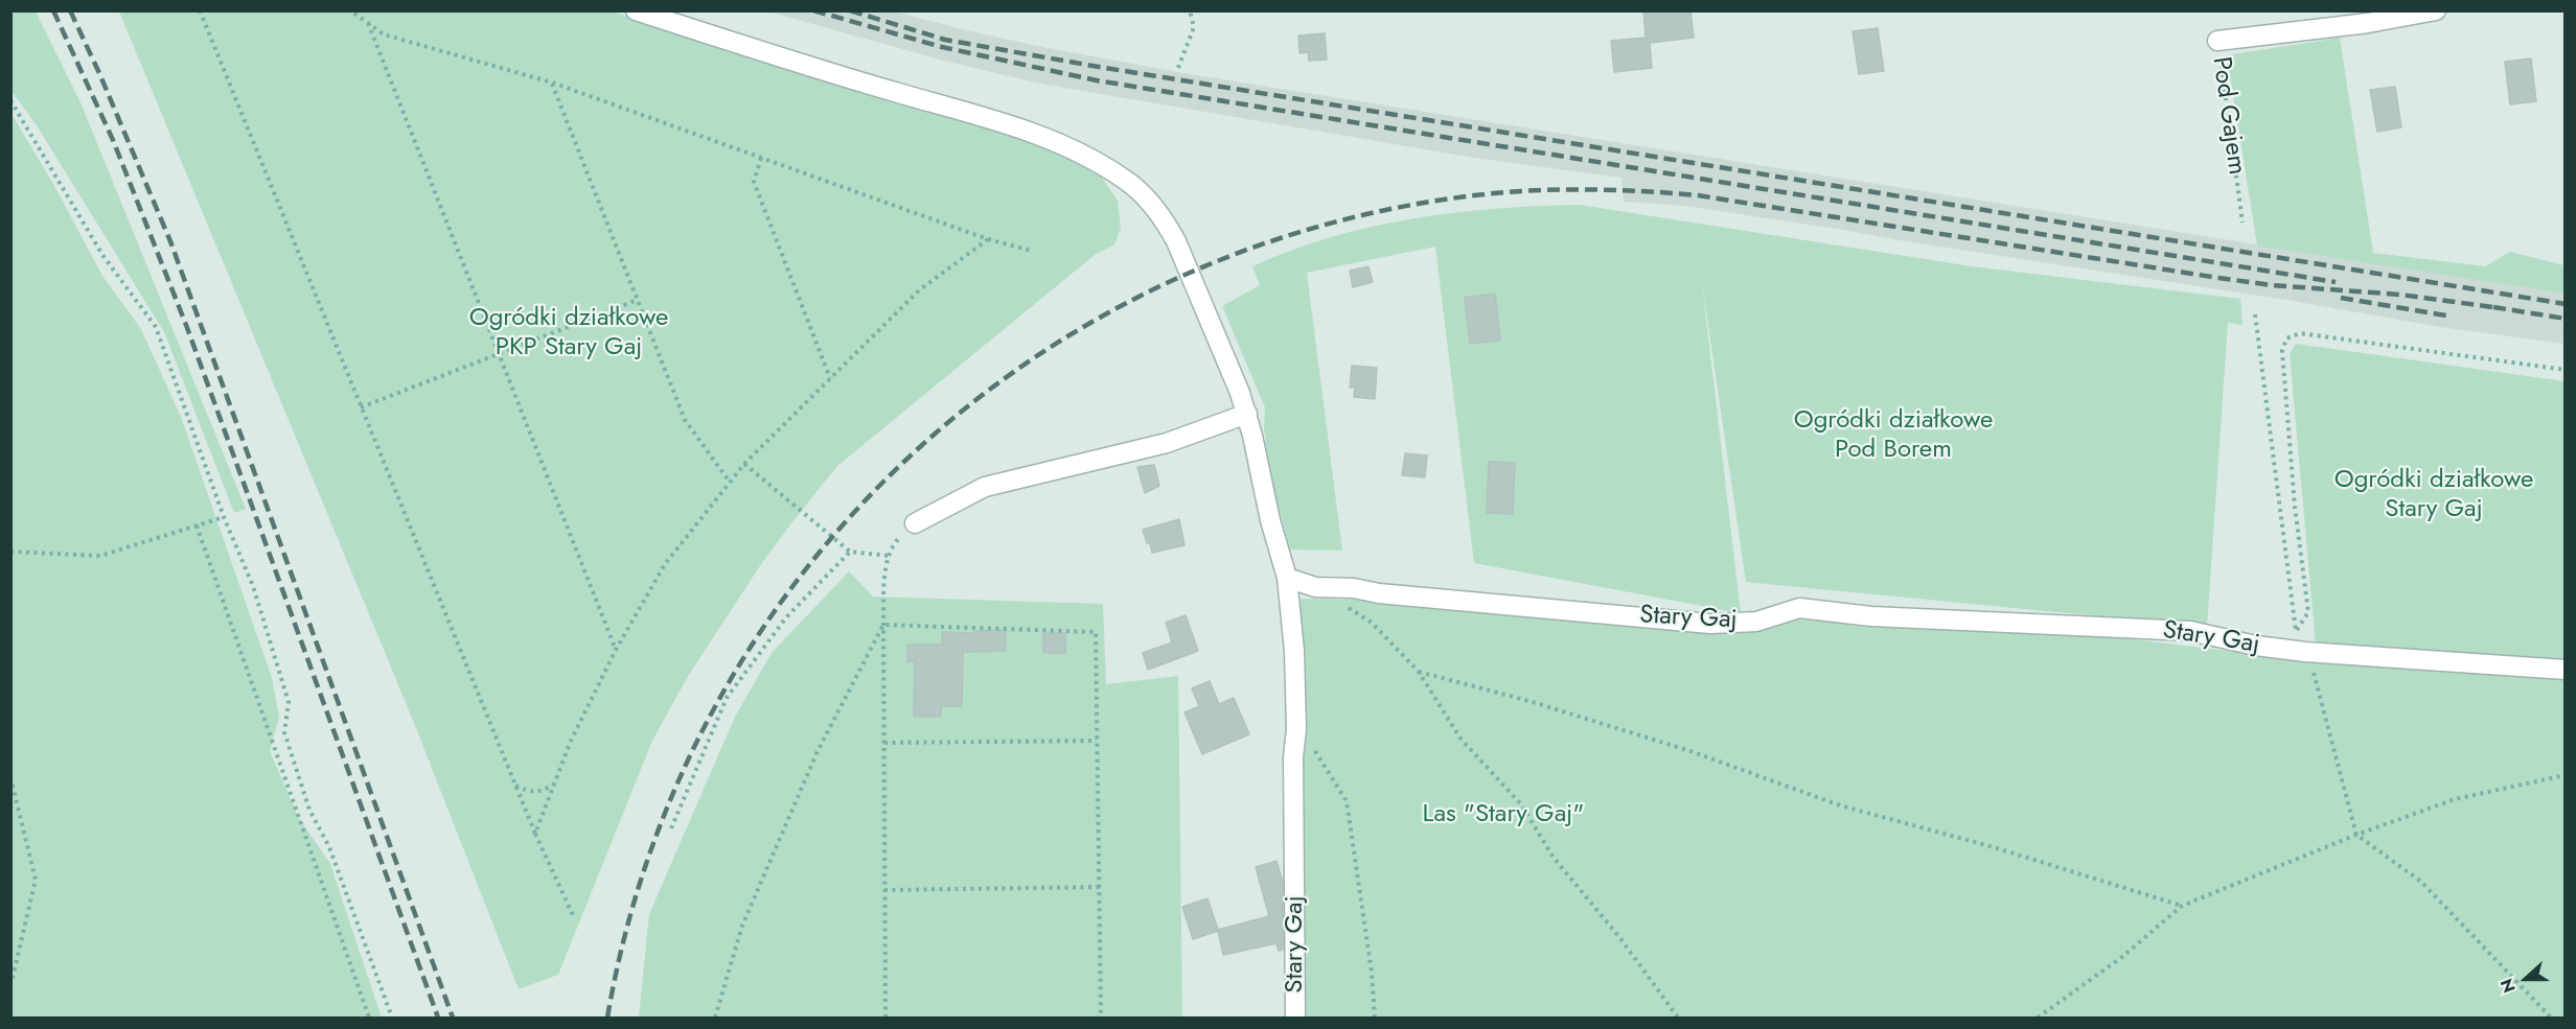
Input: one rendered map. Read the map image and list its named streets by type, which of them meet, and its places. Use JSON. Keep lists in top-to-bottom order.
{
  "streets": {
    "street": ["Pod Gajem", "Stary Gaj"]
  },
  "parks": [
    "Ogródki działkowe PKP Stary Gaj",
    "Ogródki działkowe Pod Borem",
    "Ogródki działkowe Stary Gaj",
    "Las \"Stary Gaj\""
  ],
  "north": "left"
}
